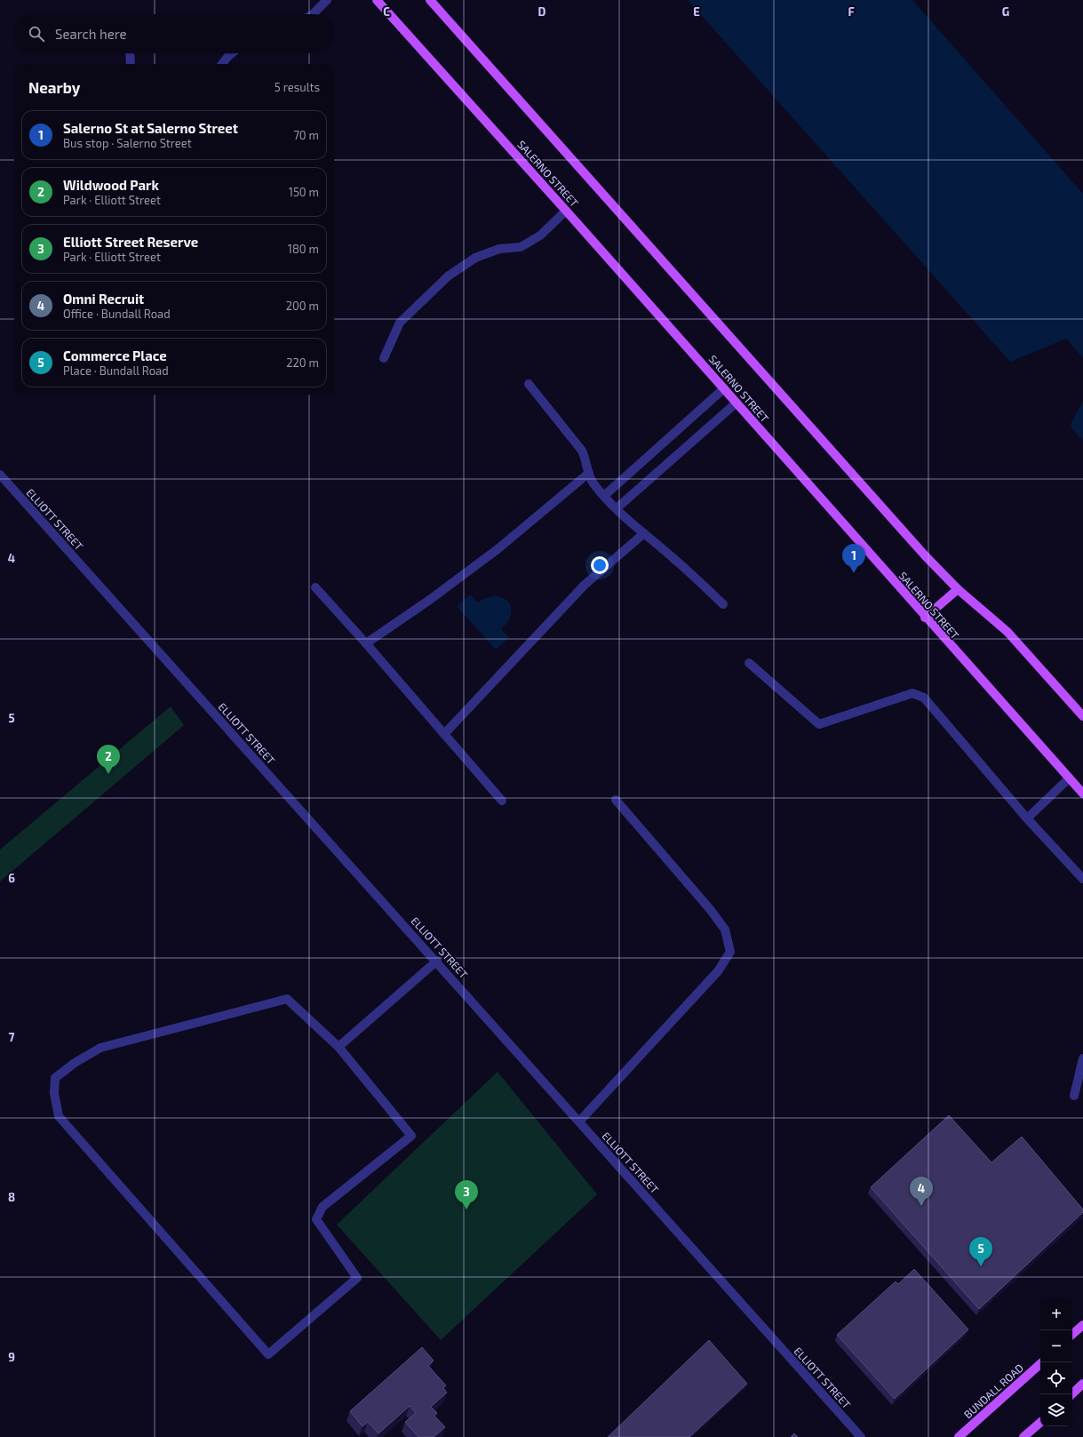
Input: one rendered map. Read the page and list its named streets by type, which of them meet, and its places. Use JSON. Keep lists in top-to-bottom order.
{
  "streets": {
    "main road": ["SALERNO STREET", "BUNDALL ROAD"],
    "street": ["ELLIOTT STREET"]
  },
  "page": {
    "search": "Search here",
    "heading": ["Nearby", "5 results"],
    "list": [
      {
        "mark": "1",
        "name": "Salerno St at Salerno Street",
        "note": "Bus stop · Salerno Street",
        "value": "70 m"
      },
      {
        "mark": "2",
        "name": "Wildwood Park",
        "note": "Park · Elliott Street",
        "value": "150 m"
      },
      {
        "mark": "3",
        "name": "Elliott Street Reserve",
        "note": "Park · Elliott Street",
        "value": "180 m"
      },
      {
        "mark": "4",
        "name": "Omni Recruit",
        "note": "Office · Bundall Road",
        "value": "200 m"
      },
      {
        "mark": "5",
        "name": "Commerce Place",
        "note": "Place · Bundall Road",
        "value": "220 m"
      }
    ],
    "pins": [
      "1",
      "2",
      "4",
      "3",
      "5"
    ],
    "map_buttons": ["+", "−"]
  },
  "grid": {
    "columns": [
      "C",
      "D",
      "E",
      "F",
      "G"
    ],
    "rows": [
      "4",
      "5",
      "6",
      "7",
      "8",
      "9"
    ]
  }
}
